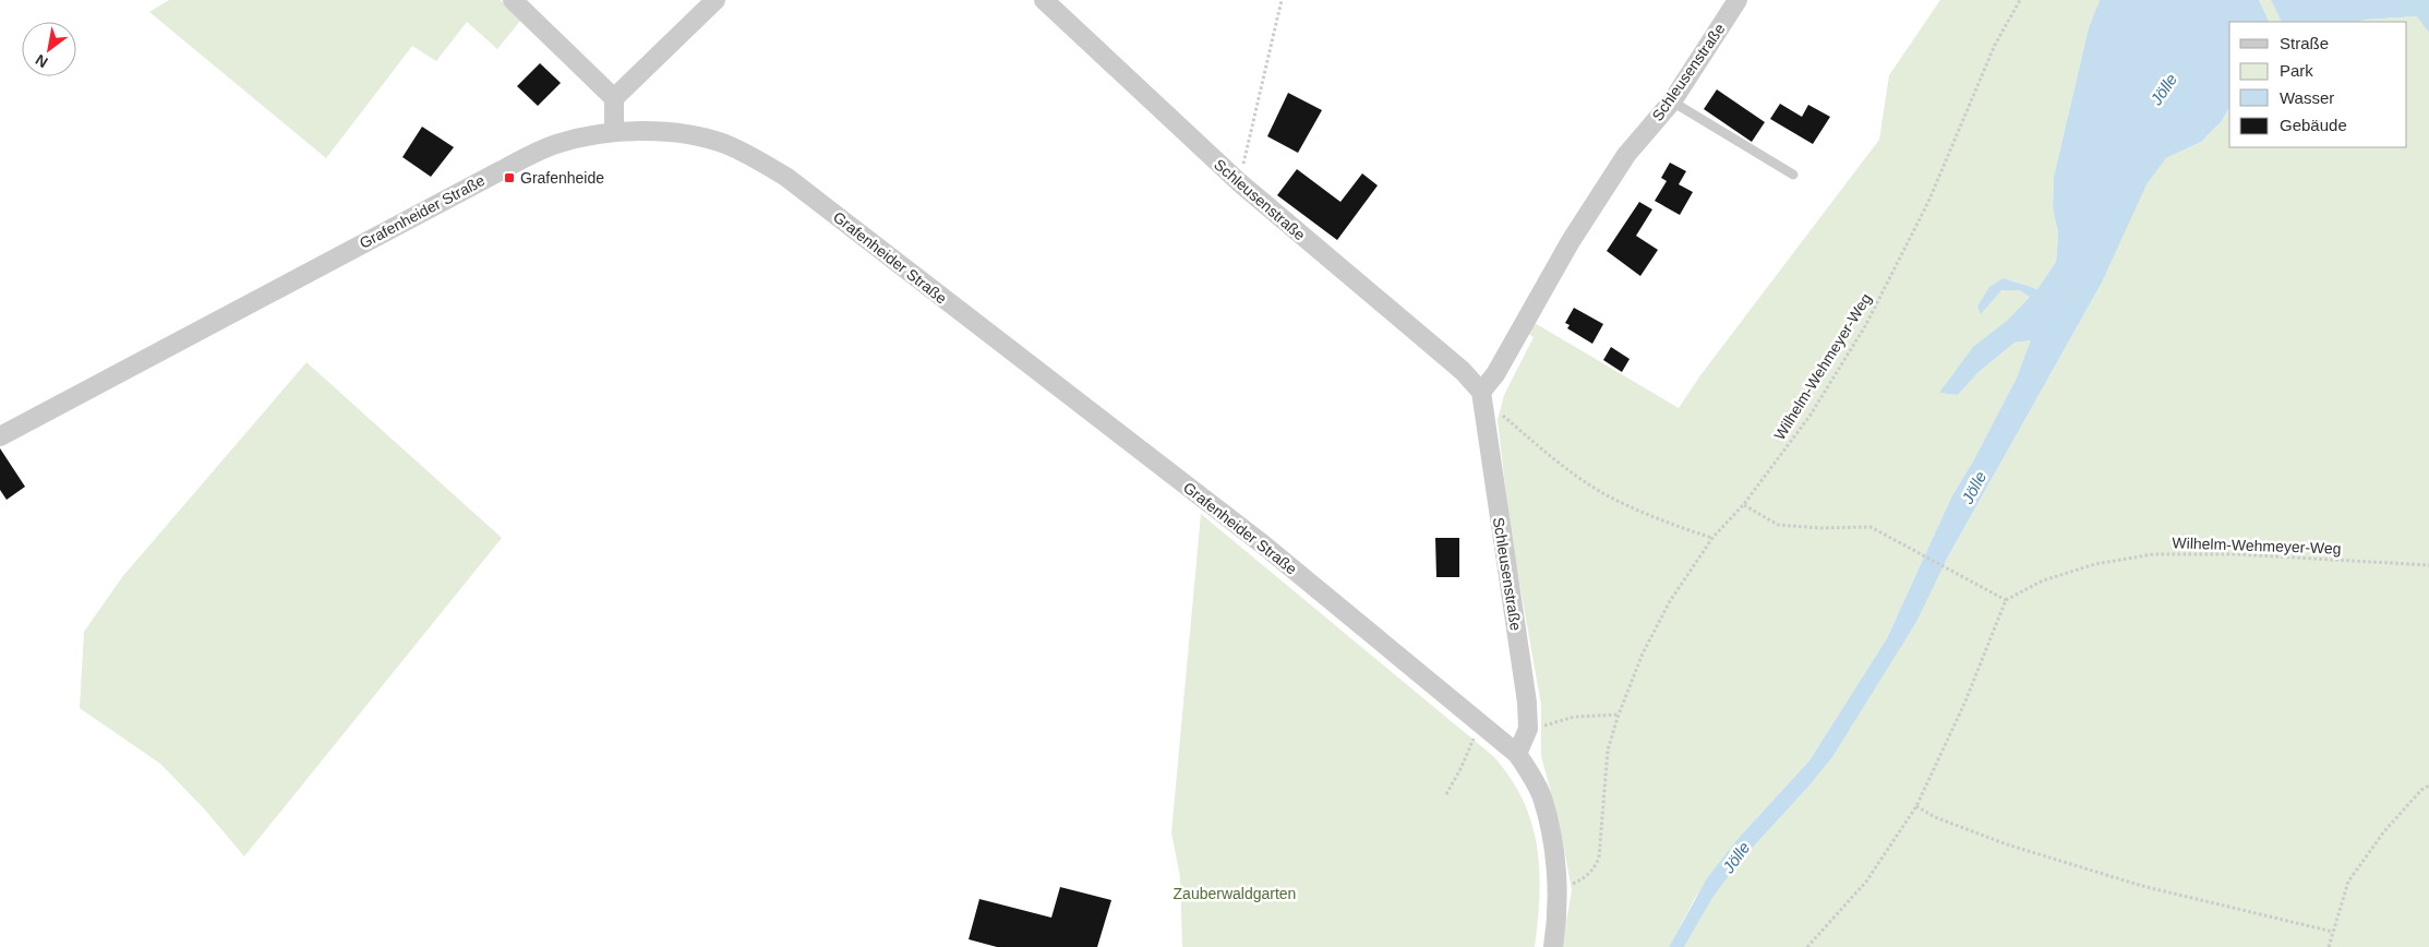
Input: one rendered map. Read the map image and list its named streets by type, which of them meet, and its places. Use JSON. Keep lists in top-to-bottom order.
{
  "streets": {
    "street": ["Schleusenstraße", "Grafenheider Straße"],
    "path": ["Wilhelm-Wehmeyer-Weg"]
  },
  "crossings": [
    ["Schleusenstraße", "Grafenheider Straße"],
    ["Grafenheider Straße", "Wilhelm-Wehmeyer-Weg"]
  ],
  "water": ["Jölle"],
  "parks": ["Zauberwaldgarten"],
  "places": {
    "transit": ["Grafenheide"]
  },
  "legend": [
    "Straße",
    "Park",
    "Wasser",
    "Gebäude"
  ],
  "north": "bottom left"
}
